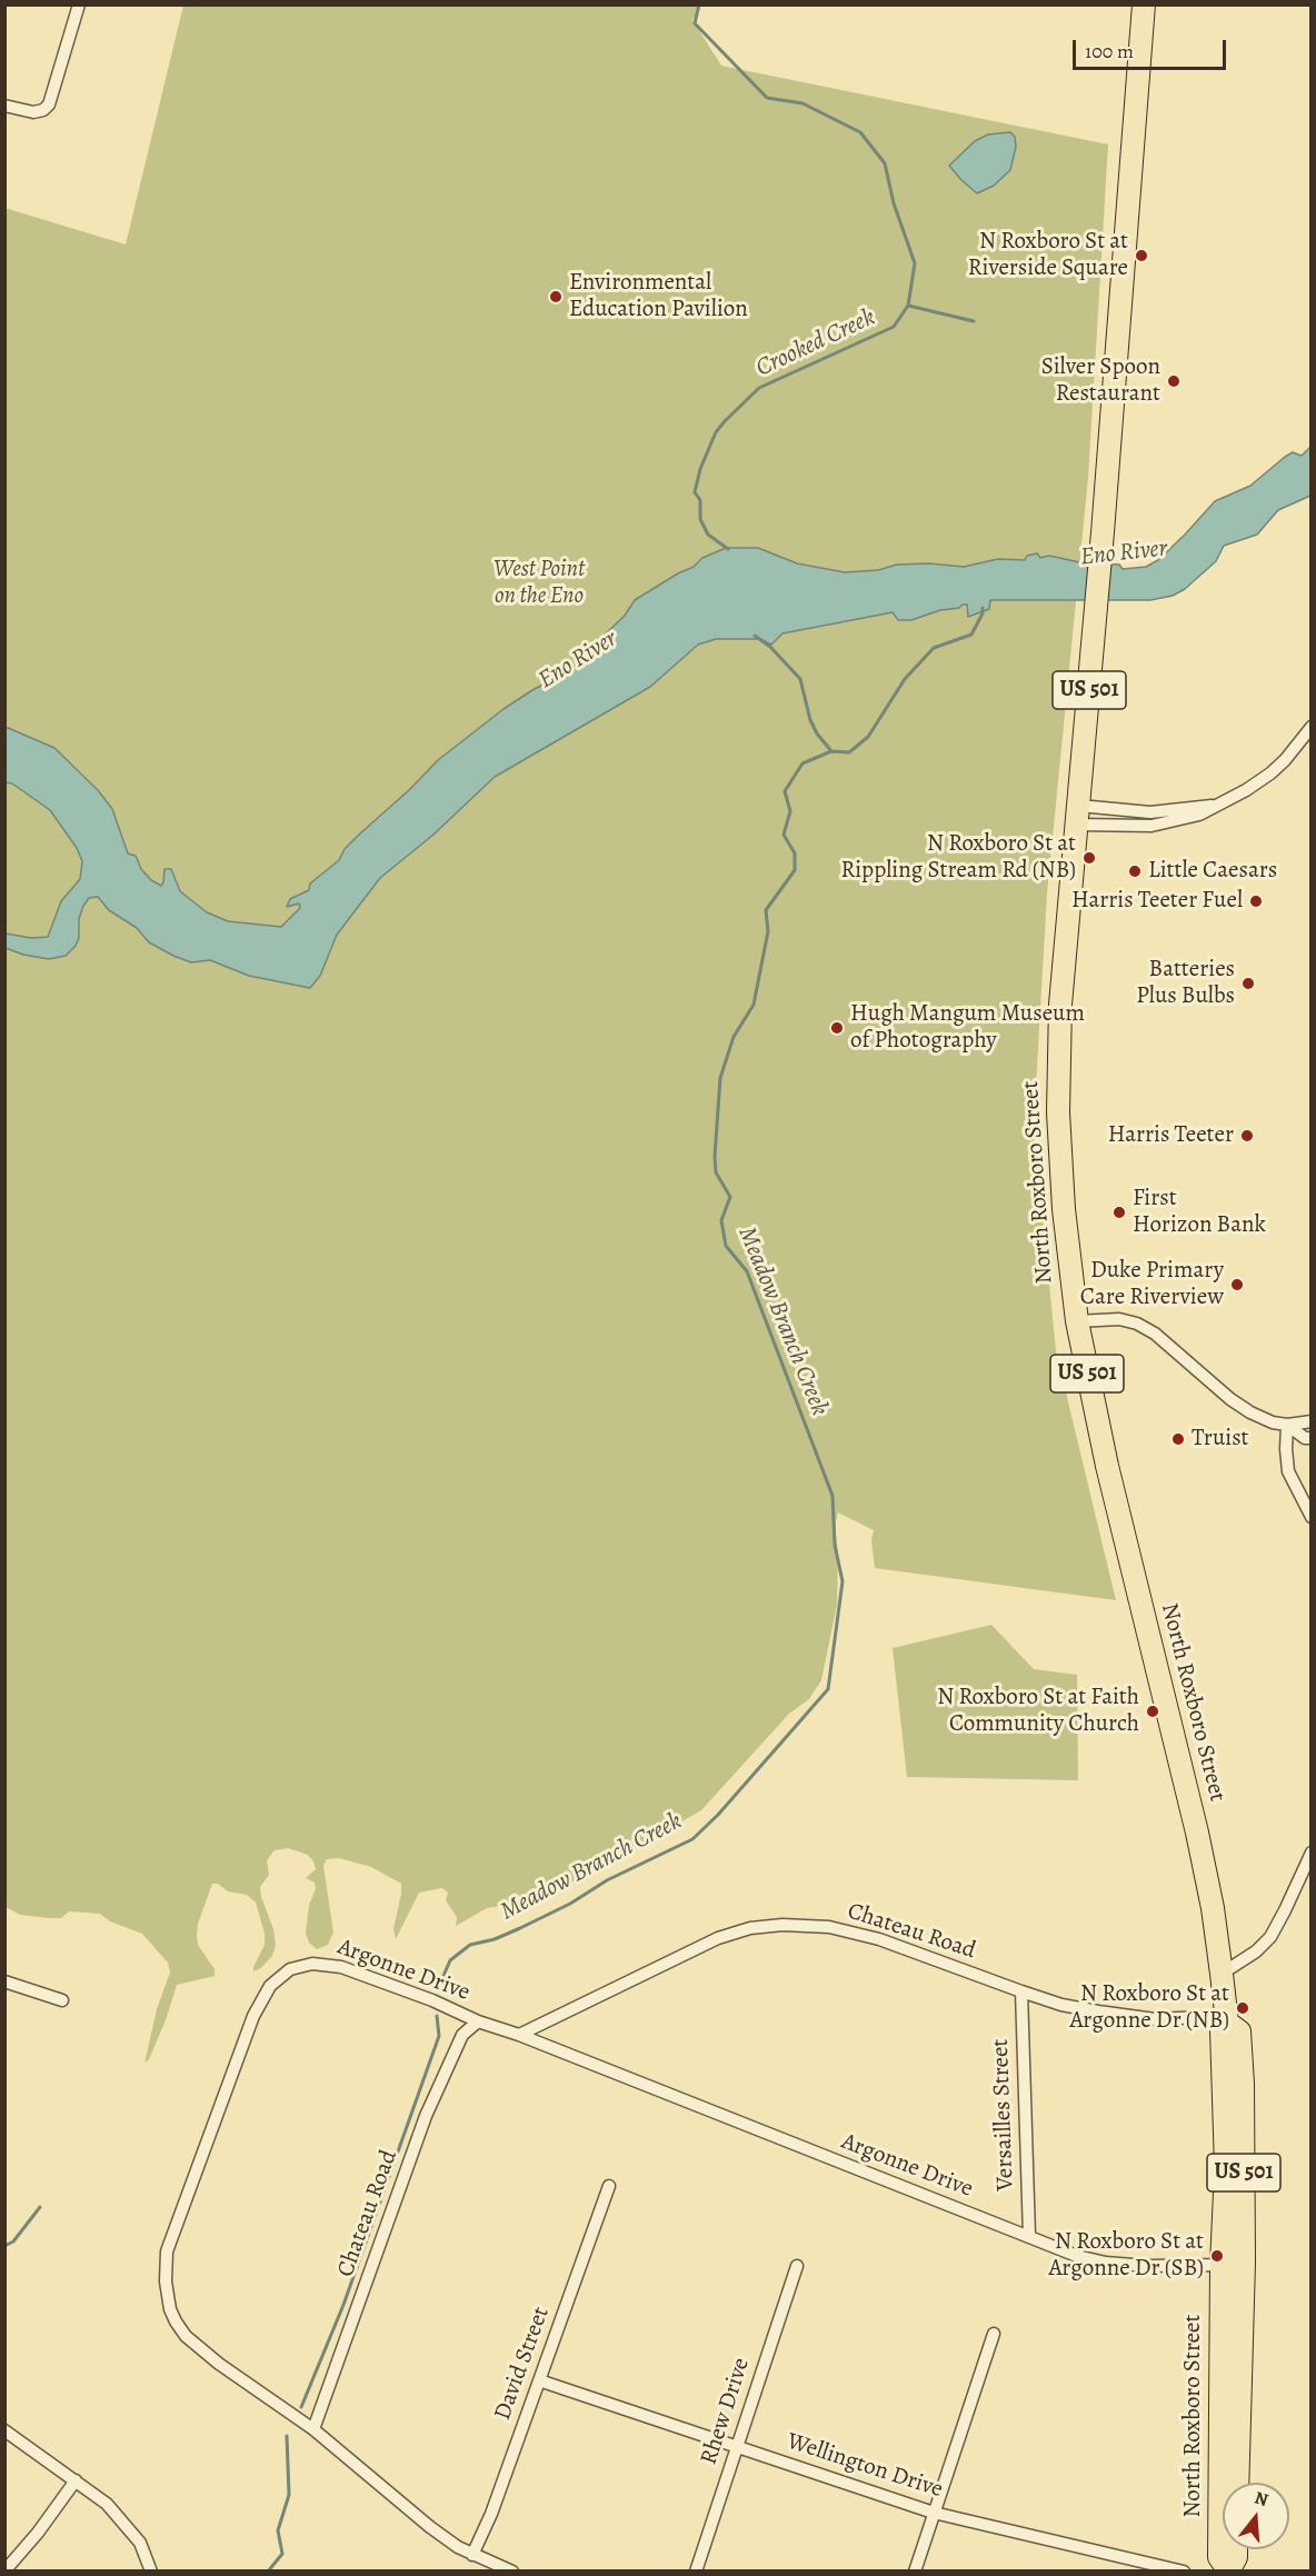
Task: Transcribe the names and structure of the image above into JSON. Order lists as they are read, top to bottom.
{
  "streets": {
    "highway": ["US 501", "North Roxboro Street"],
    "street": [
      "Chateau Road",
      "Argonne Drive",
      "Versailles Street",
      "David Street",
      "Rhew Drive",
      "Wellington Drive"
    ]
  },
  "crossings": [
    ["North Roxboro Street", "Chateau Road"],
    ["North Roxboro Street", "Argonne Drive"],
    ["Chateau Road", "Argonne Drive"],
    ["Chateau Road", "Versailles Street"],
    ["Argonne Drive", "Versailles Street"],
    ["Argonne Drive", "David Street"],
    ["David Street", "Wellington Drive"],
    ["Rhew Drive", "Wellington Drive"]
  ],
  "water": ["Crooked Creek", "Eno River", "Meadow Branch Creek"],
  "parks": ["West Point on the Eno"],
  "places": [
    "N Roxboro St at Riverside Square",
    "Environmental Education Pavilion",
    "Silver Spoon Restaurant",
    "N Roxboro St at Rippling Stream Rd (NB)",
    "Little Caesars",
    "Harris Teeter Fuel",
    "Batteries Plus Bulbs",
    "Hugh Mangum Museum of Photography",
    "Harris Teeter",
    "First Horizon Bank",
    "Duke Primary Care Riverview",
    "Truist",
    "N Roxboro St at Faith Community Church",
    "N Roxboro St at Argonne Dr (NB)",
    "N Roxboro St at Argonne Dr (SB)"
  ],
  "scale_bar": "100 m",
  "north": "top"
}
